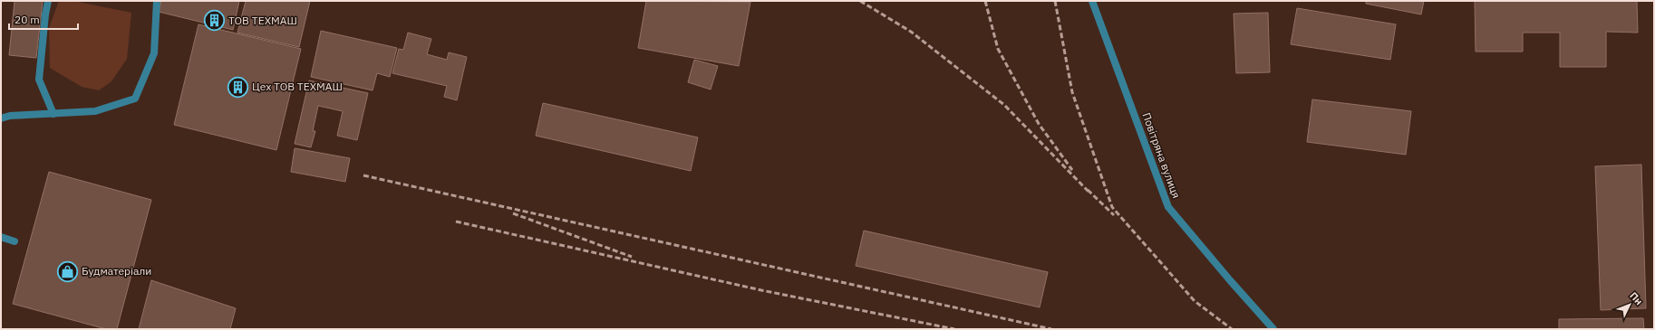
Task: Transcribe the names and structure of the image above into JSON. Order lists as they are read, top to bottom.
{
  "streets": {
    "lane": ["Повітряна вулиця"]
  },
  "places": {
    "building": ["ТОВ ТЕХМАШ", "Цех ТОВ ТЕХМАШ"],
    "shop": ["Будматеріали"]
  },
  "scale_bar": "20 m",
  "north": "top right"
}
